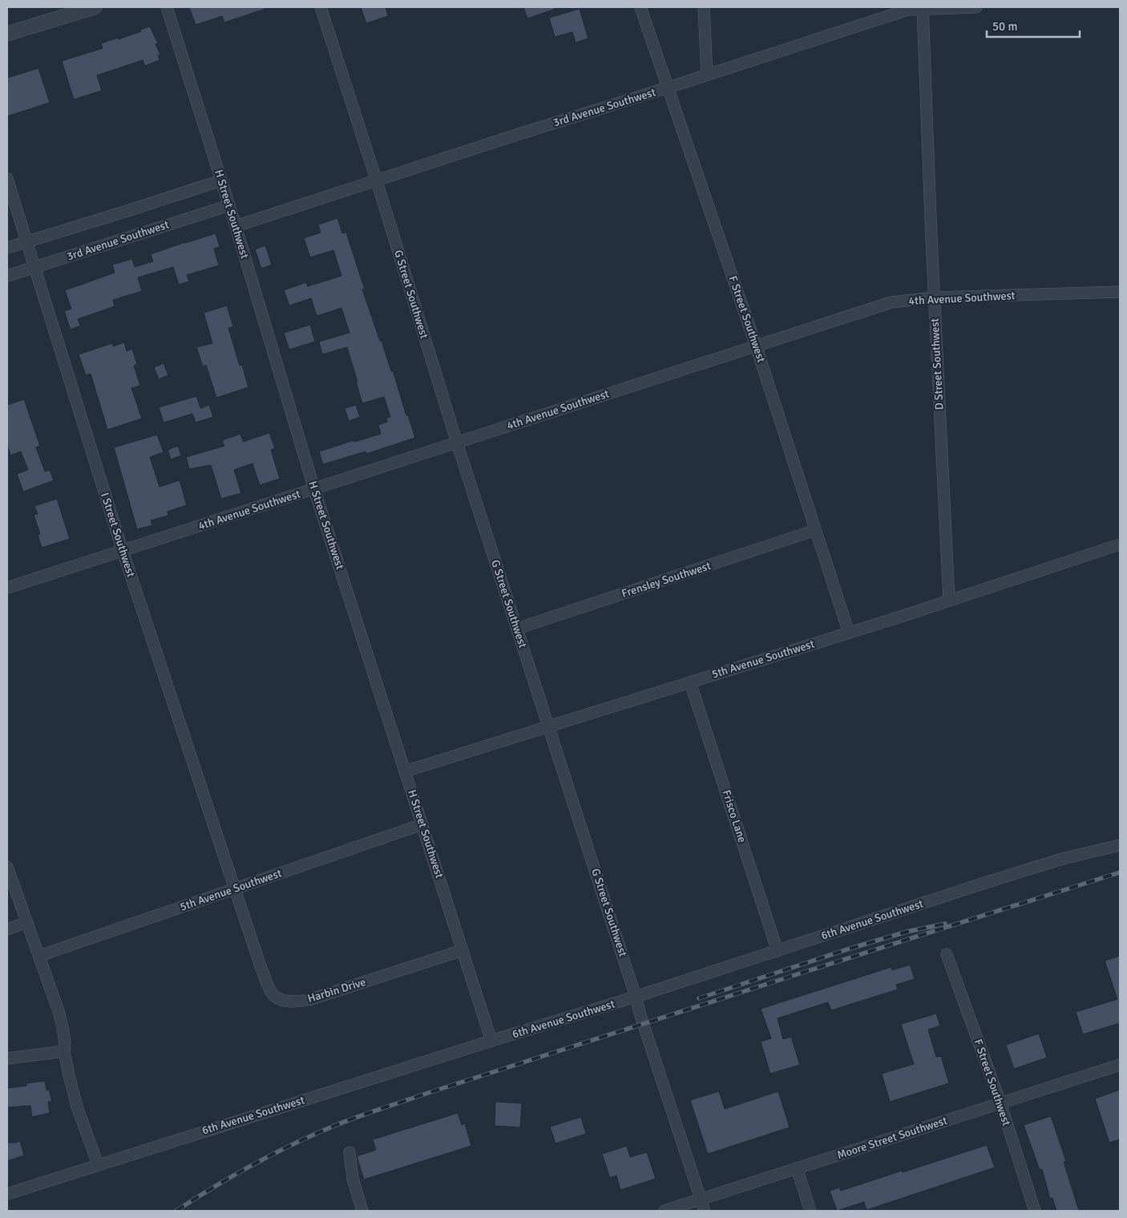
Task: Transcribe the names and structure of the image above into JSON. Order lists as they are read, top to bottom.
{
  "streets": {
    "street": [
      "3rd Avenue Southwest",
      "H Street Southwest",
      "G Street Southwest",
      "4th Avenue Southwest",
      "F Street Southwest",
      "D Street Southwest",
      "I Street Southwest",
      "Frensley Southwest",
      "5th Avenue Southwest",
      "Frisco Lane",
      "6th Avenue Southwest",
      "Harbin Drive",
      "Moore Street Southwest"
    ]
  },
  "crossings": [
    ["3rd Avenue Southwest", "H Street Southwest"],
    ["3rd Avenue Southwest", "G Street Southwest"],
    ["3rd Avenue Southwest", "F Street Southwest"],
    ["3rd Avenue Southwest", "D Street Southwest"],
    ["3rd Avenue Southwest", "I Street Southwest"],
    ["H Street Southwest", "4th Avenue Southwest"],
    ["H Street Southwest", "5th Avenue Southwest"],
    ["H Street Southwest", "6th Avenue Southwest"],
    ["H Street Southwest", "Harbin Drive"],
    ["G Street Southwest", "4th Avenue Southwest"],
    ["G Street Southwest", "Frensley Southwest"],
    ["G Street Southwest", "5th Avenue Southwest"],
    ["G Street Southwest", "6th Avenue Southwest"],
    ["G Street Southwest", "Moore Street Southwest"],
    ["4th Avenue Southwest", "F Street Southwest"],
    ["4th Avenue Southwest", "D Street Southwest"],
    ["4th Avenue Southwest", "I Street Southwest"],
    ["F Street Southwest", "Frensley Southwest"],
    ["F Street Southwest", "5th Avenue Southwest"],
    ["F Street Southwest", "Moore Street Southwest"],
    ["D Street Southwest", "5th Avenue Southwest"],
    ["I Street Southwest", "5th Avenue Southwest"],
    ["I Street Southwest", "Harbin Drive"],
    ["5th Avenue Southwest", "Frisco Lane"],
    ["5th Avenue Southwest", "Harbin Drive"],
    ["Frisco Lane", "6th Avenue Southwest"]
  ],
  "scale_bar": "50 m"
}
